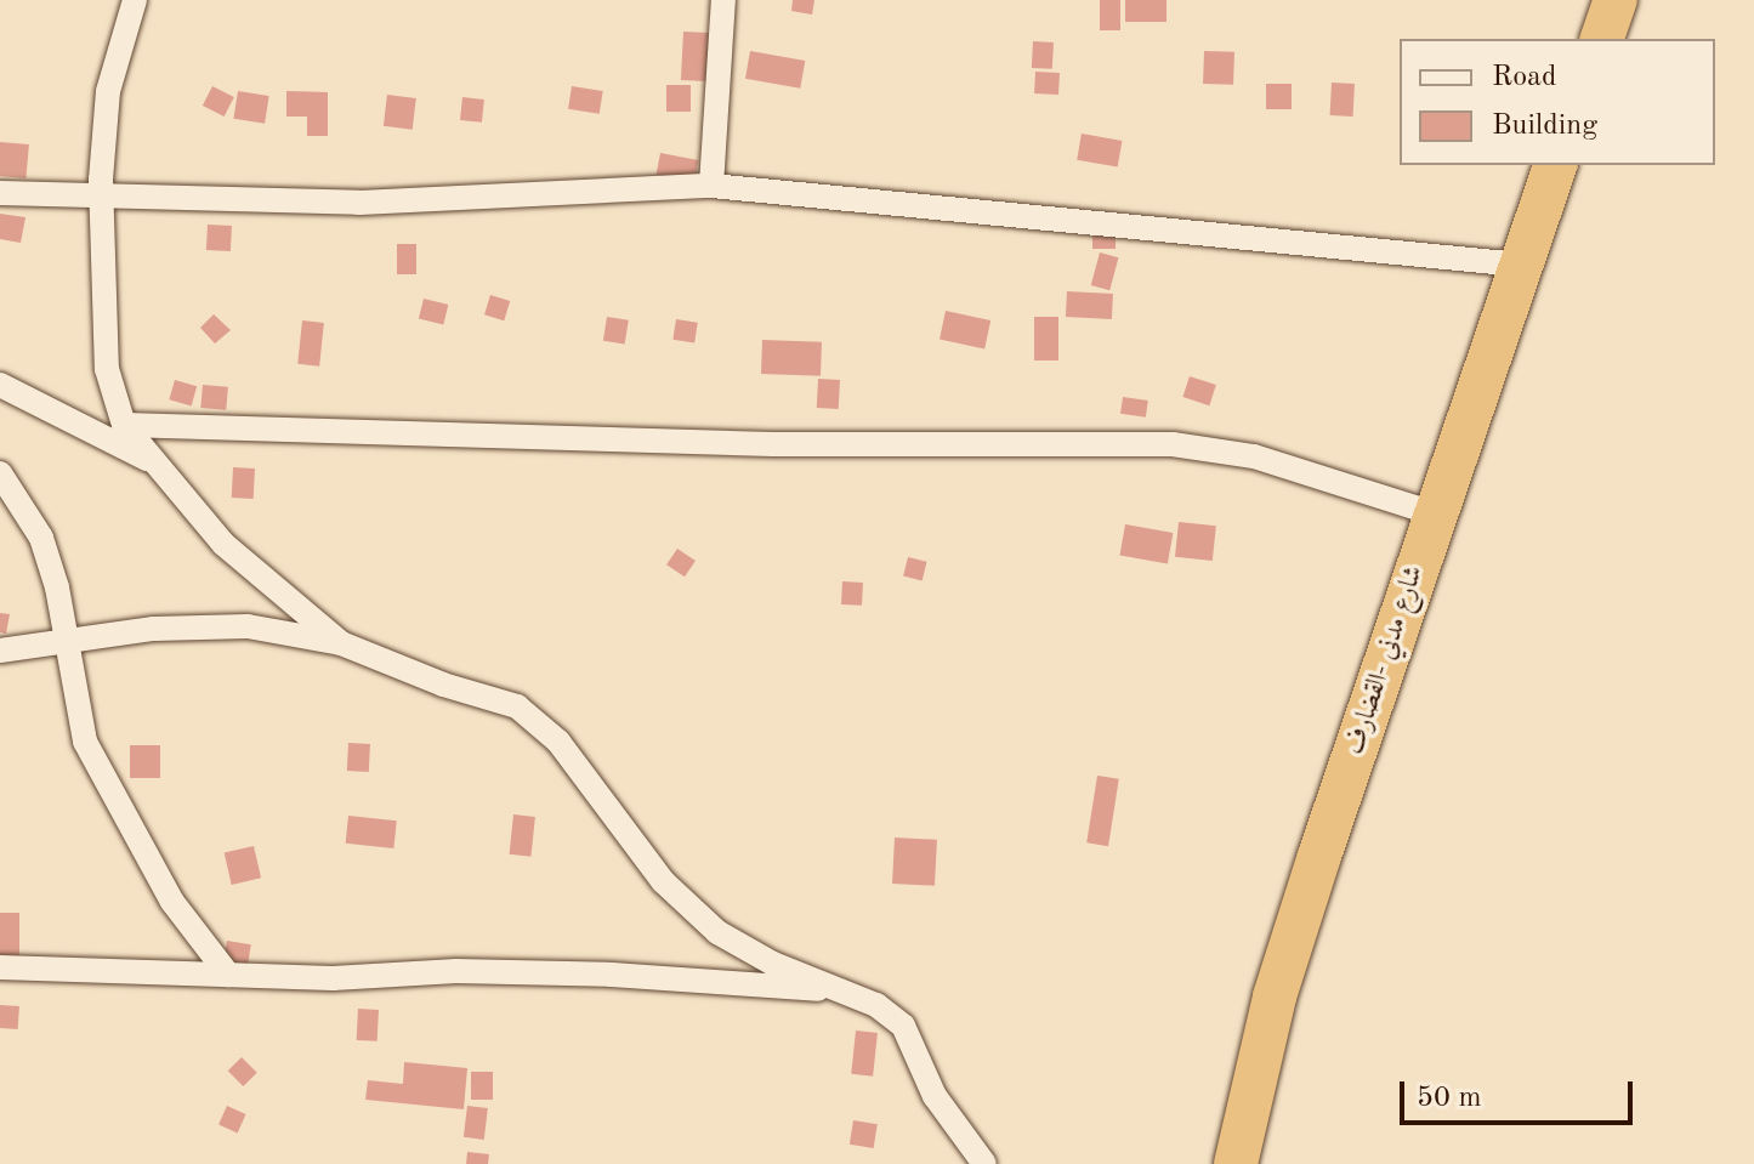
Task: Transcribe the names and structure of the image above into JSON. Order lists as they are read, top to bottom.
{
  "streets": {
    "highway": ["شارع مدني -القضارف"]
  },
  "legend": ["Road", "Building"],
  "scale_bar": "50 m"
}
